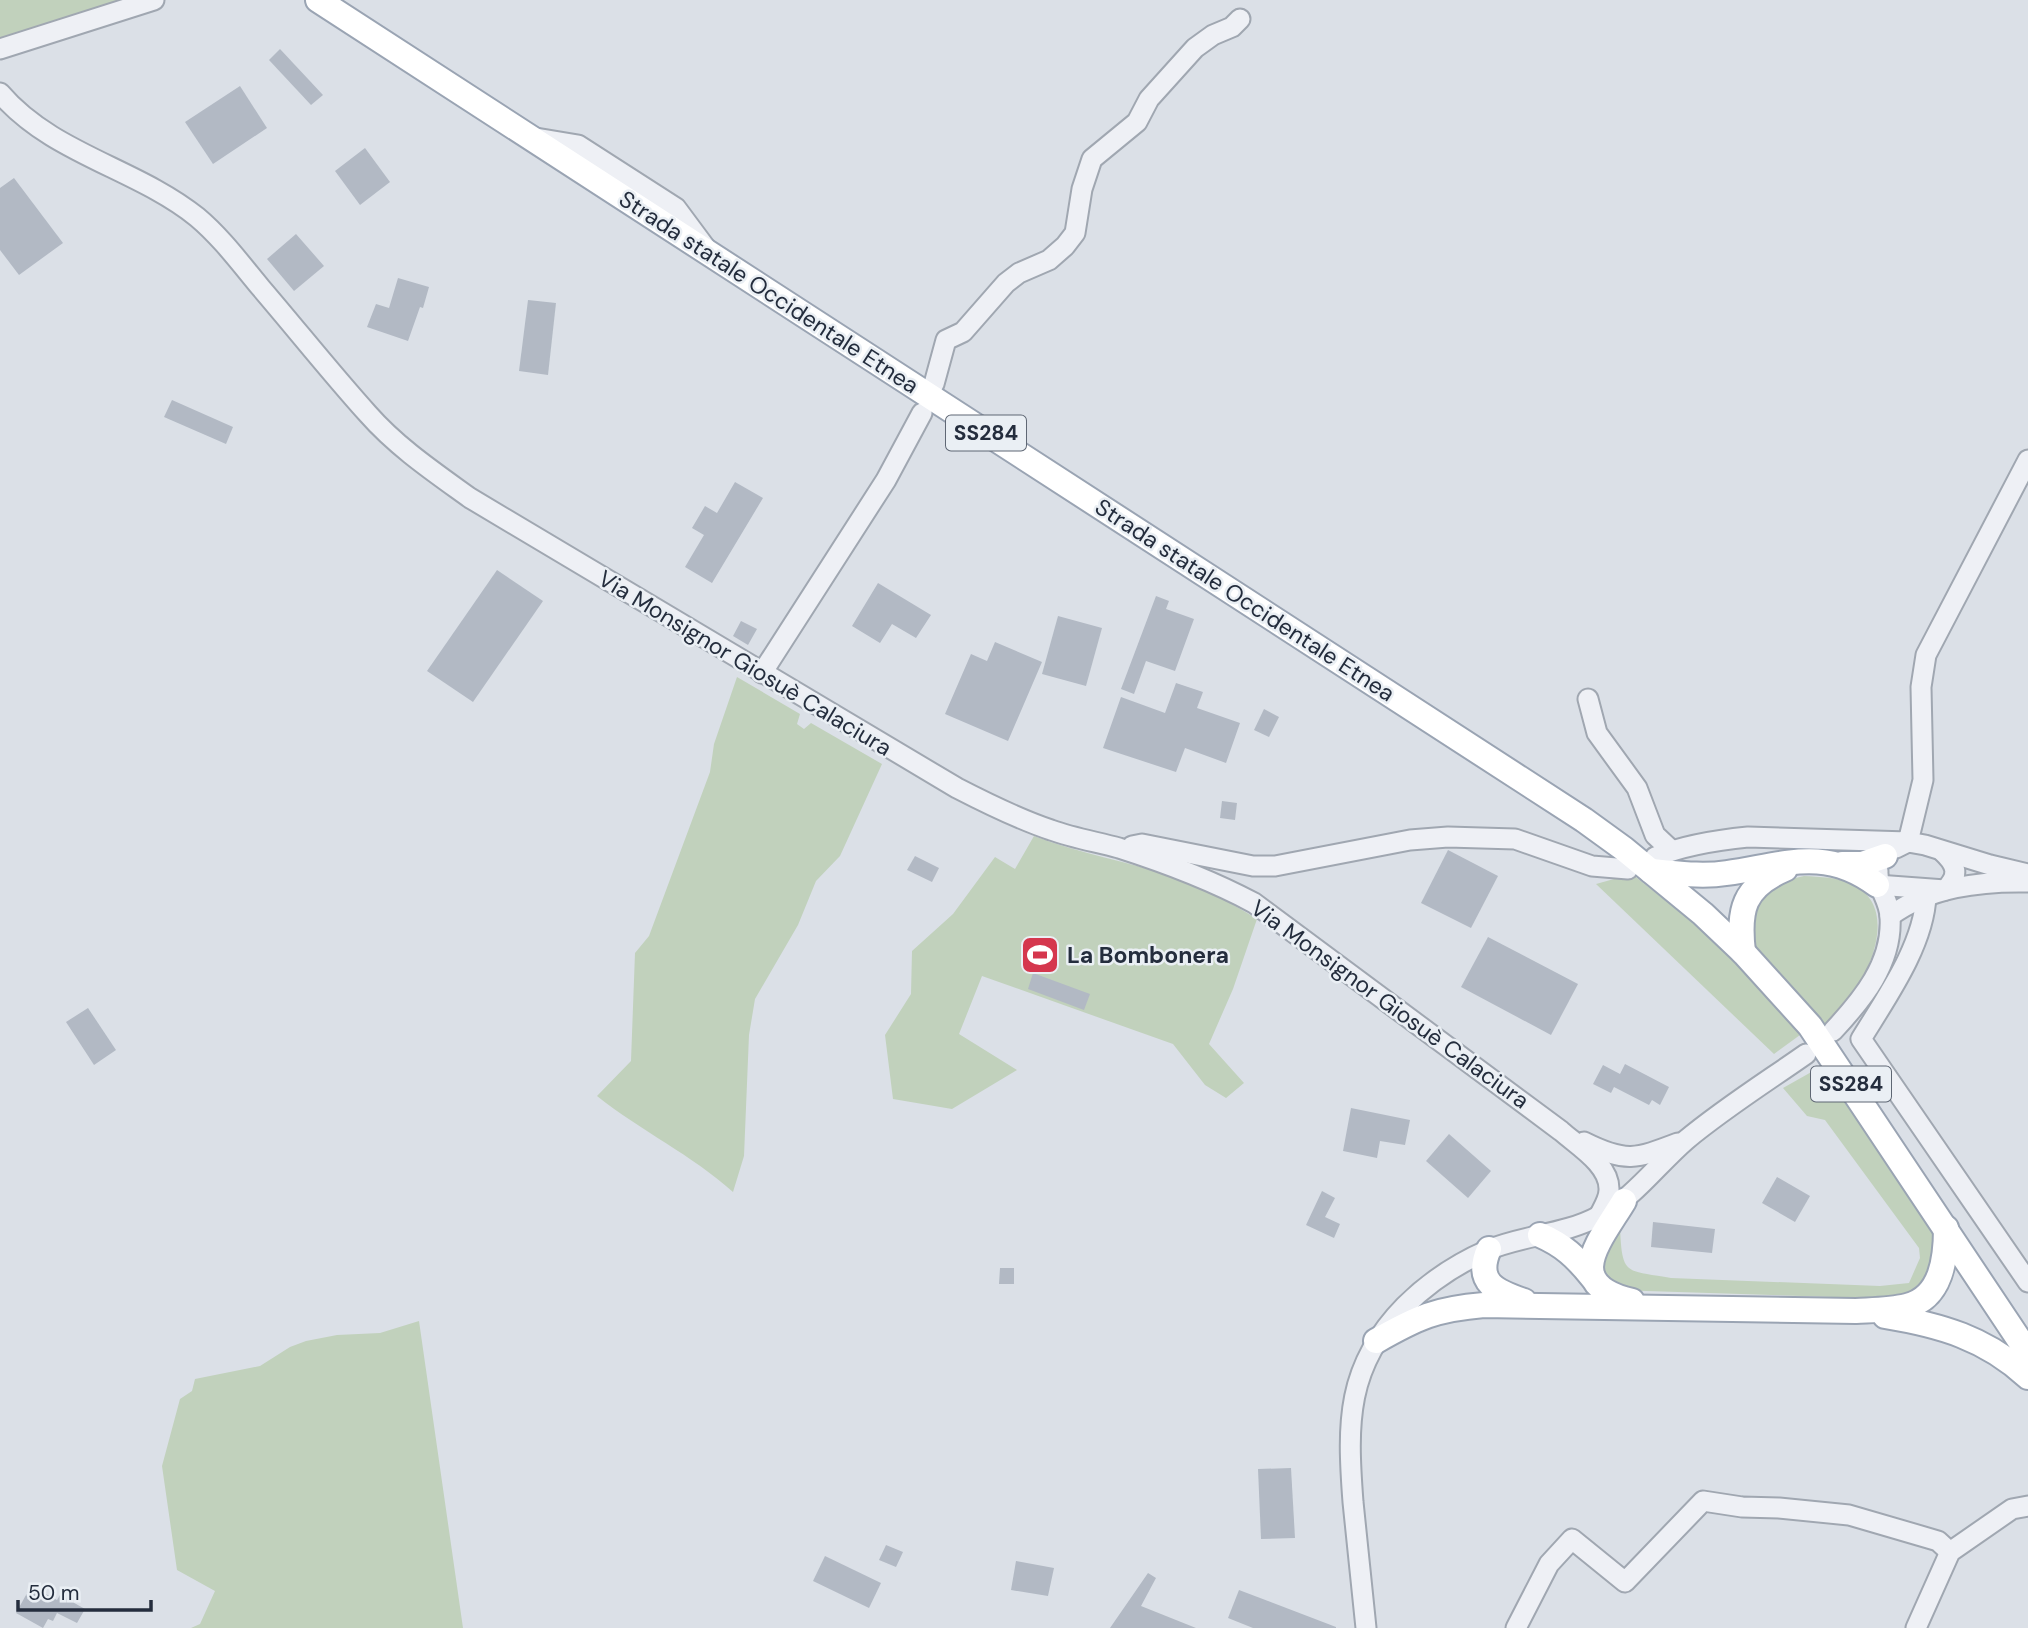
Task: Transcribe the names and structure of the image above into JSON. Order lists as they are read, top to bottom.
{
  "streets": {
    "main road": ["Strada statale Occidentale Etnea", "SS284"],
    "street": ["Via Monsignor Giosuè Calaciura"]
  },
  "places": {
    "sports": ["La Bombonera"]
  },
  "scale_bar": "50 m"
}
